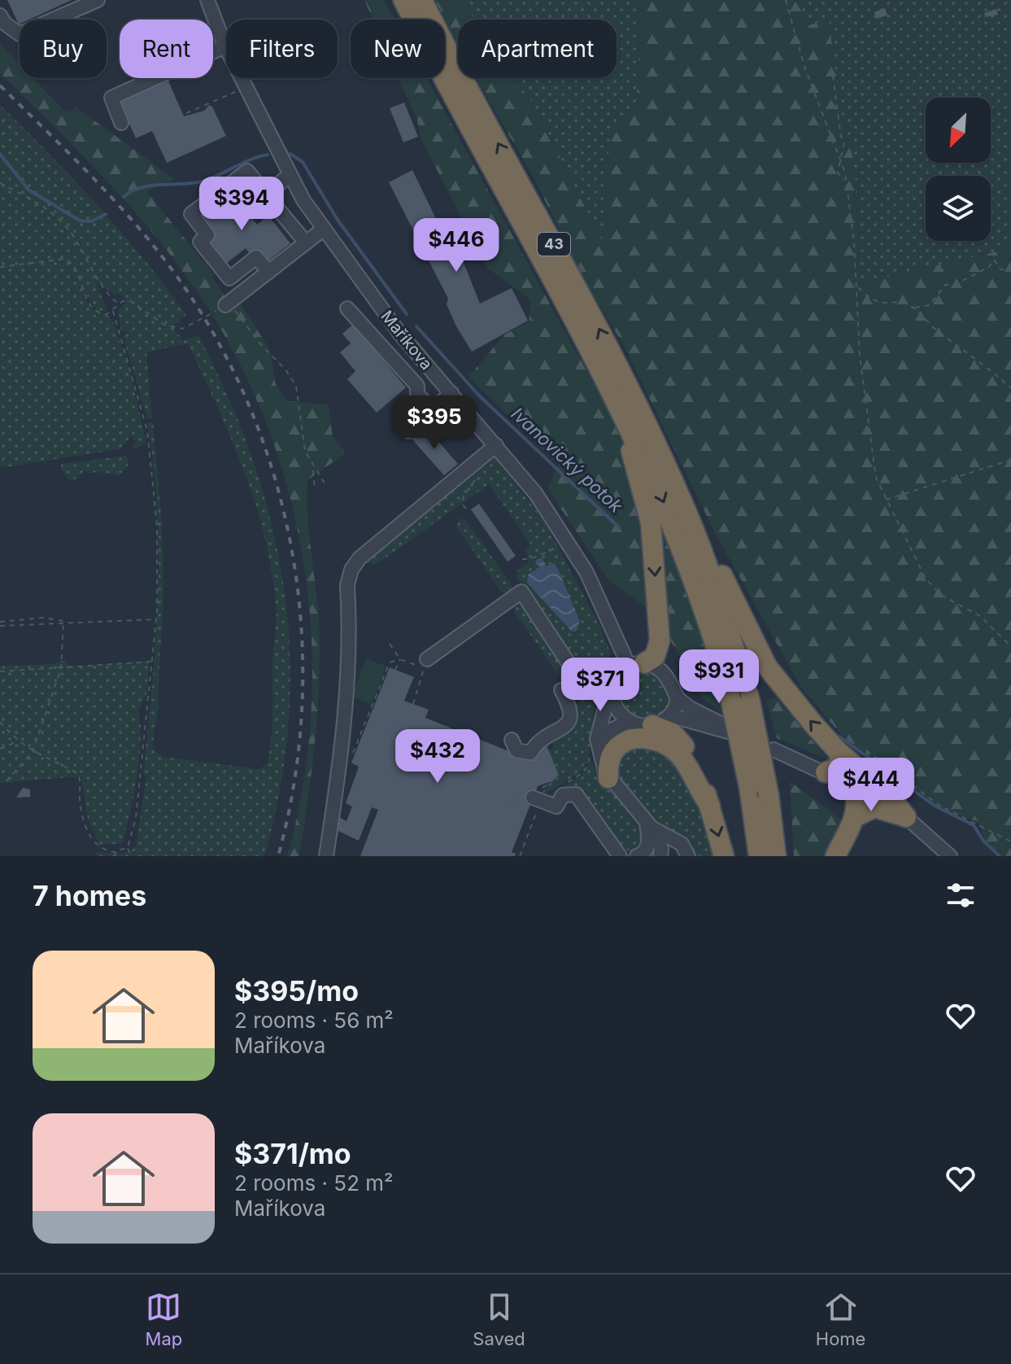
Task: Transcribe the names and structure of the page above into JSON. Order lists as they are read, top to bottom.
{
  "streets": {
    "highway": ["43"],
    "street": ["Maříkova"]
  },
  "water": ["Ivanovický potok"],
  "north": "bottom left",
  "page": {
    "chip": [
      "Buy",
      "Rent",
      "Filters",
      "New",
      "Apartment"
    ],
    "price": [
      "$394",
      "$446",
      "$395",
      "$931",
      "$371",
      "$432",
      "$444"
    ],
    "heading": "7 homes",
    "list": [
      {
        "name": "$395/mo",
        "note": "2 rooms · 56 m² · Maříkova"
      },
      {
        "name": "$371/mo",
        "note": "2 rooms · 52 m² · Maříkova"
      }
    ],
    "tabs": ["Map", "Saved", "Home"]
  }
}
